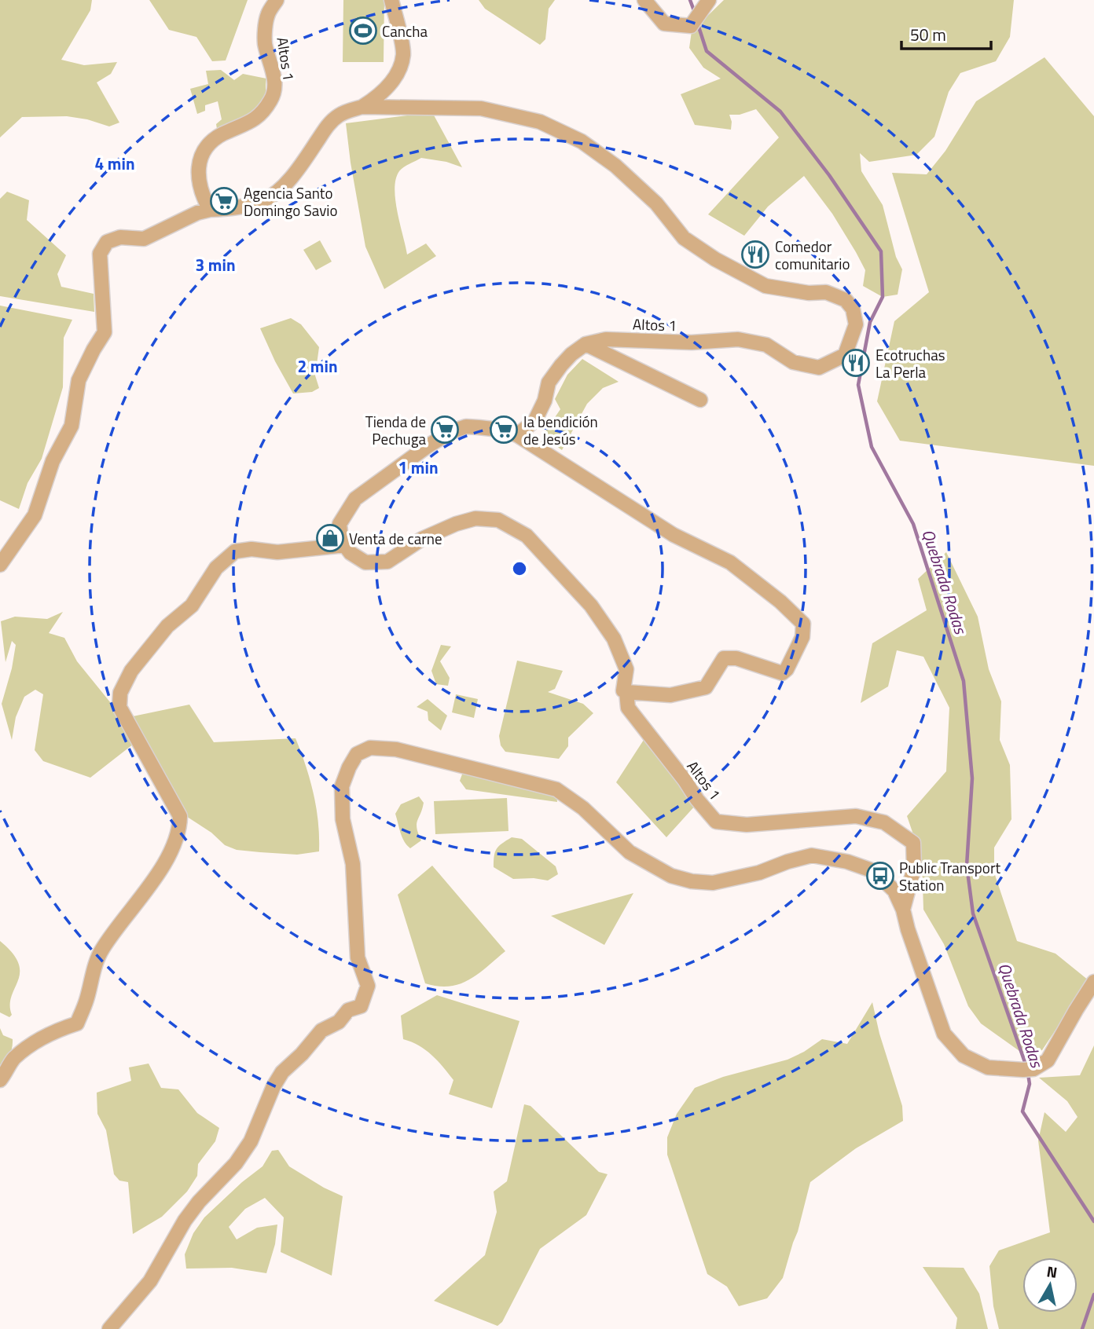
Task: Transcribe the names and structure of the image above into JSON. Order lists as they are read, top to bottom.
{
  "streets": {
    "street": ["Altos 1"]
  },
  "water": ["Quebrada Rodas"],
  "places": {
    "sports": ["Cancha"],
    "supermarket": ["Agencia Santo Domingo Savio", "Tienda de Pechuga", "la bendición de Jesús"],
    "restaurant": ["Comedor comunitario", "Ecotruchas La Perla"],
    "shop": ["Venta de carne"],
    "bus stop": ["Public Transport Station"]
  },
  "scale_bar": "50 m",
  "north": "top",
  "rings": [
    "4 min",
    "3 min",
    "2 min",
    "1 min"
  ]
}
